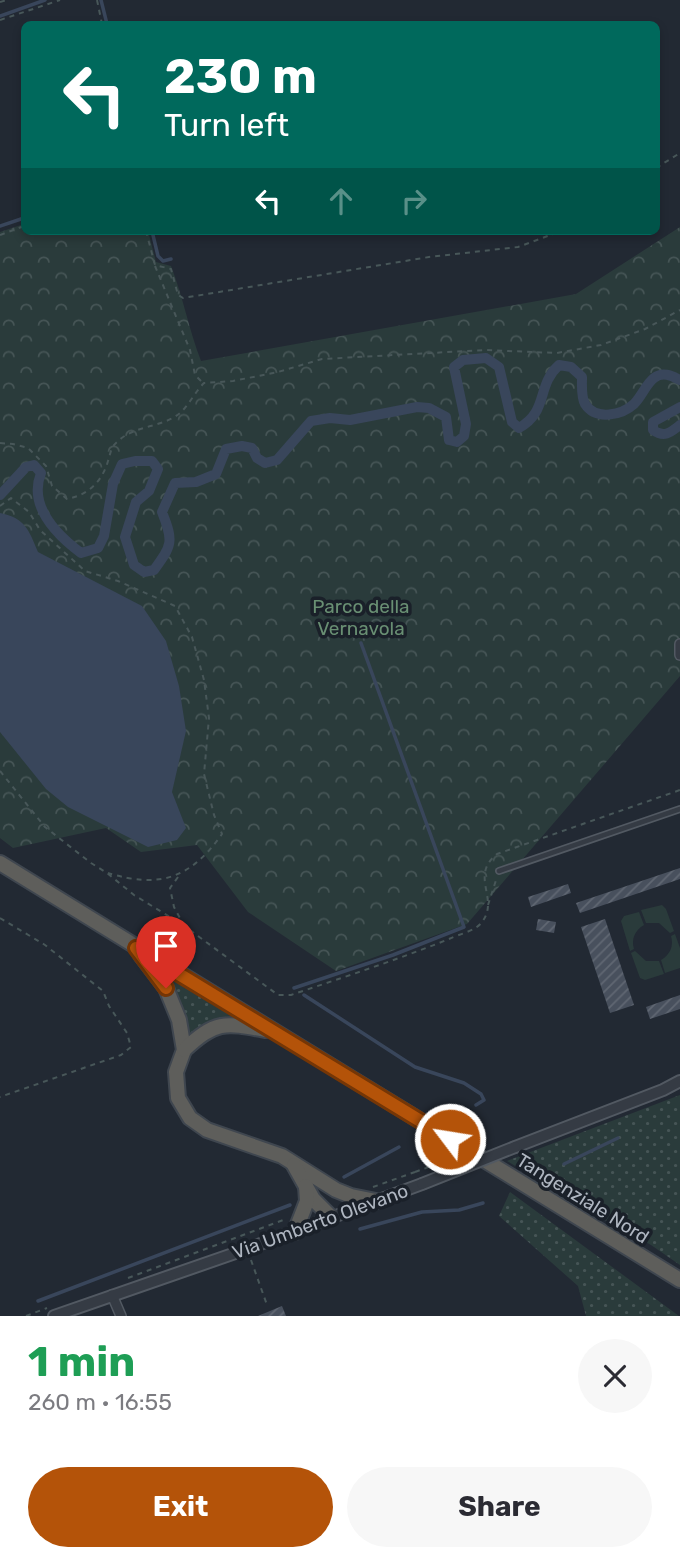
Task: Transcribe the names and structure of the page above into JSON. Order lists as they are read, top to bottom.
{
  "streets": {
    "highway": ["Tangenziale Nord"],
    "street": ["Via Umberto Olevano"]
  },
  "parks": ["Parco della Vernavola"],
  "page": {
    "turn": ["230 m", "Turn left"],
    "heading": ["1 min", "260 m · 16:55"],
    "buttons": ["Exit", "Share"]
  }
}
